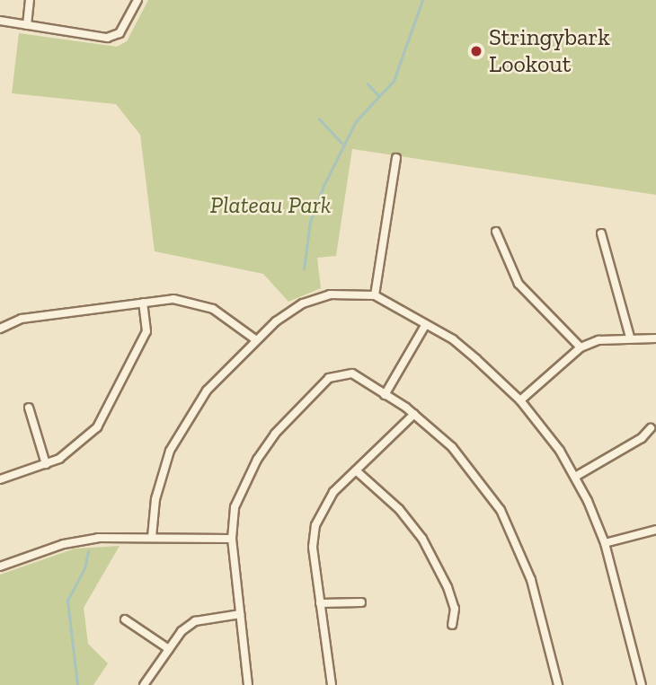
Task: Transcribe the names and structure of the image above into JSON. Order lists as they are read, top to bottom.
{
  "parks": ["Plateau Park"],
  "places": ["Stringybark Lookout"]
}
